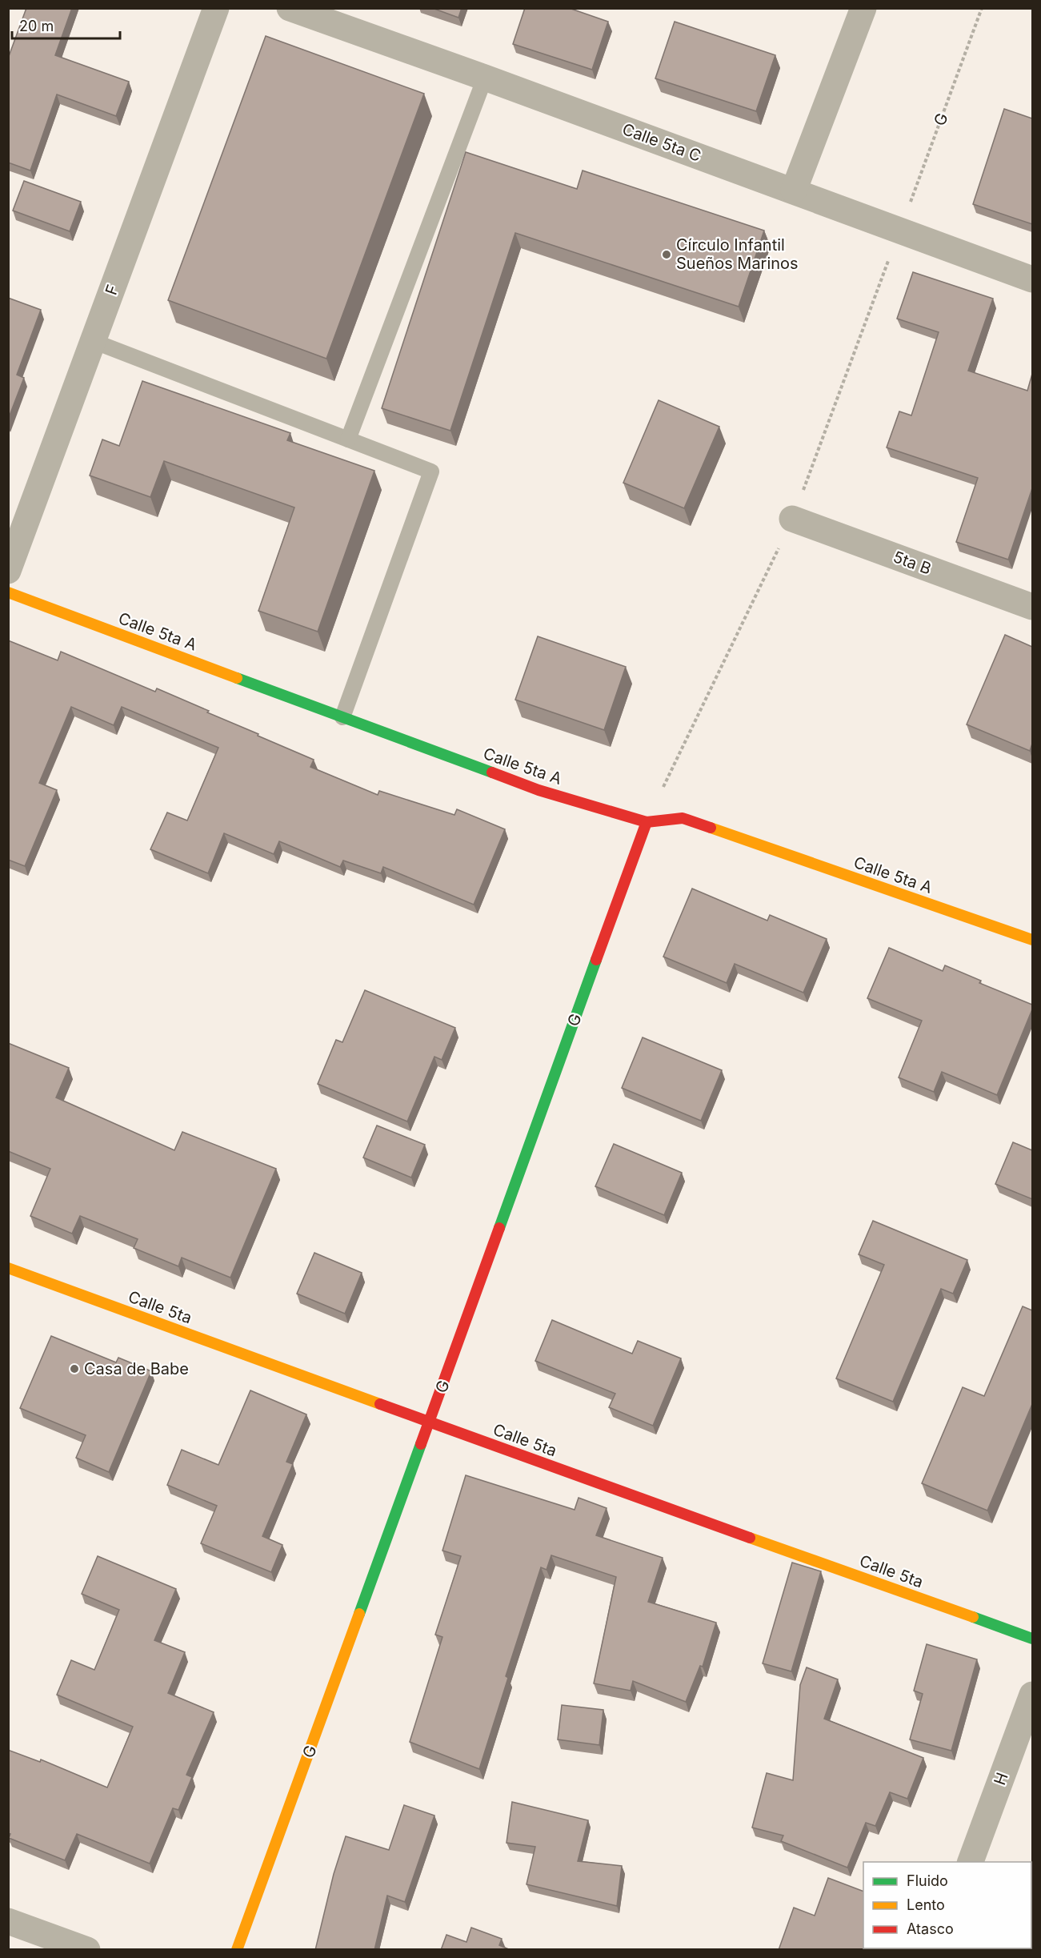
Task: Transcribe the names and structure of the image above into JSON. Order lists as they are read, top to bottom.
{
  "streets": {
    "street": [
      "G",
      "Calle 5ta C",
      "F",
      "5ta B",
      "Calle 5ta A",
      "Calle 5ta",
      "H"
    ]
  },
  "crossings": [
    ["G", "Calle 5ta C"],
    ["G", "Calle 5ta A"],
    ["G", "Calle 5ta"]
  ],
  "places": ["Círculo Infantil Sueños Marinos", "Casa de Babe"],
  "legend": ["Fluido", "Lento", "Atasco"],
  "scale_bar": "20 m"
}
